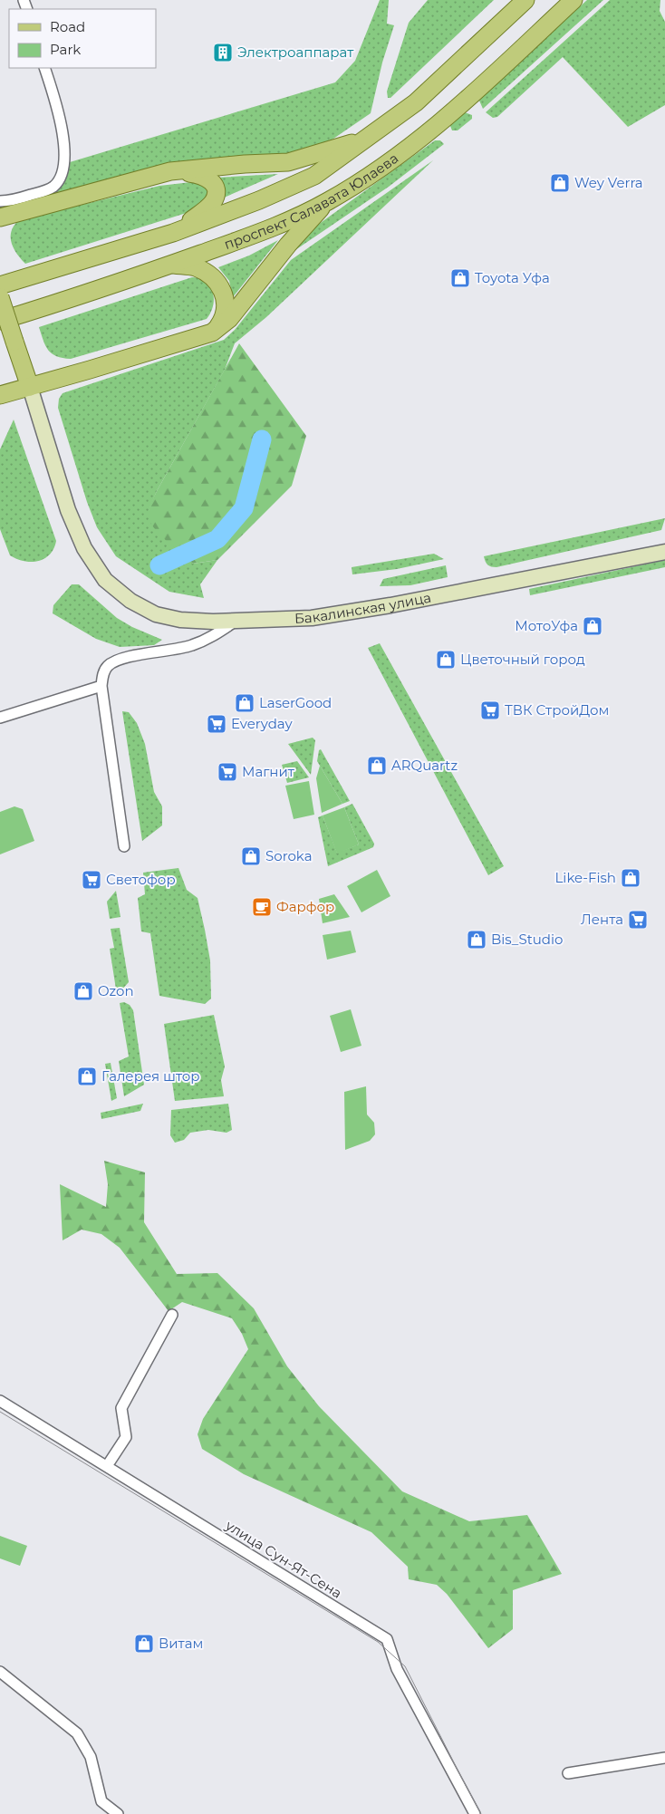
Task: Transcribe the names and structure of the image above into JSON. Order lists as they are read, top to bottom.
{
  "streets": {
    "main road": ["проспект Салавата Юлаева", "Бакалинская улица"],
    "street": ["улица Сун-Ят-Сена"]
  },
  "places": {
    "building": ["Электроаппарат"],
    "shop": [
      "Wey Verra",
      "Toyota Уфа",
      "МотоУфа",
      "Цветочный город",
      "LaserGood",
      "ARQuartz",
      "Soroka",
      "Like-Fish",
      "Bis_Studio",
      "Ozon",
      "Галерея штор",
      "Витам"
    ],
    "supermarket": [
      "ТВК СтройДом",
      "Everyday",
      "Магнит",
      "Светофор",
      "Лента"
    ],
    "cafe": ["Фарфор"]
  },
  "legend": ["Road", "Park"]
}
